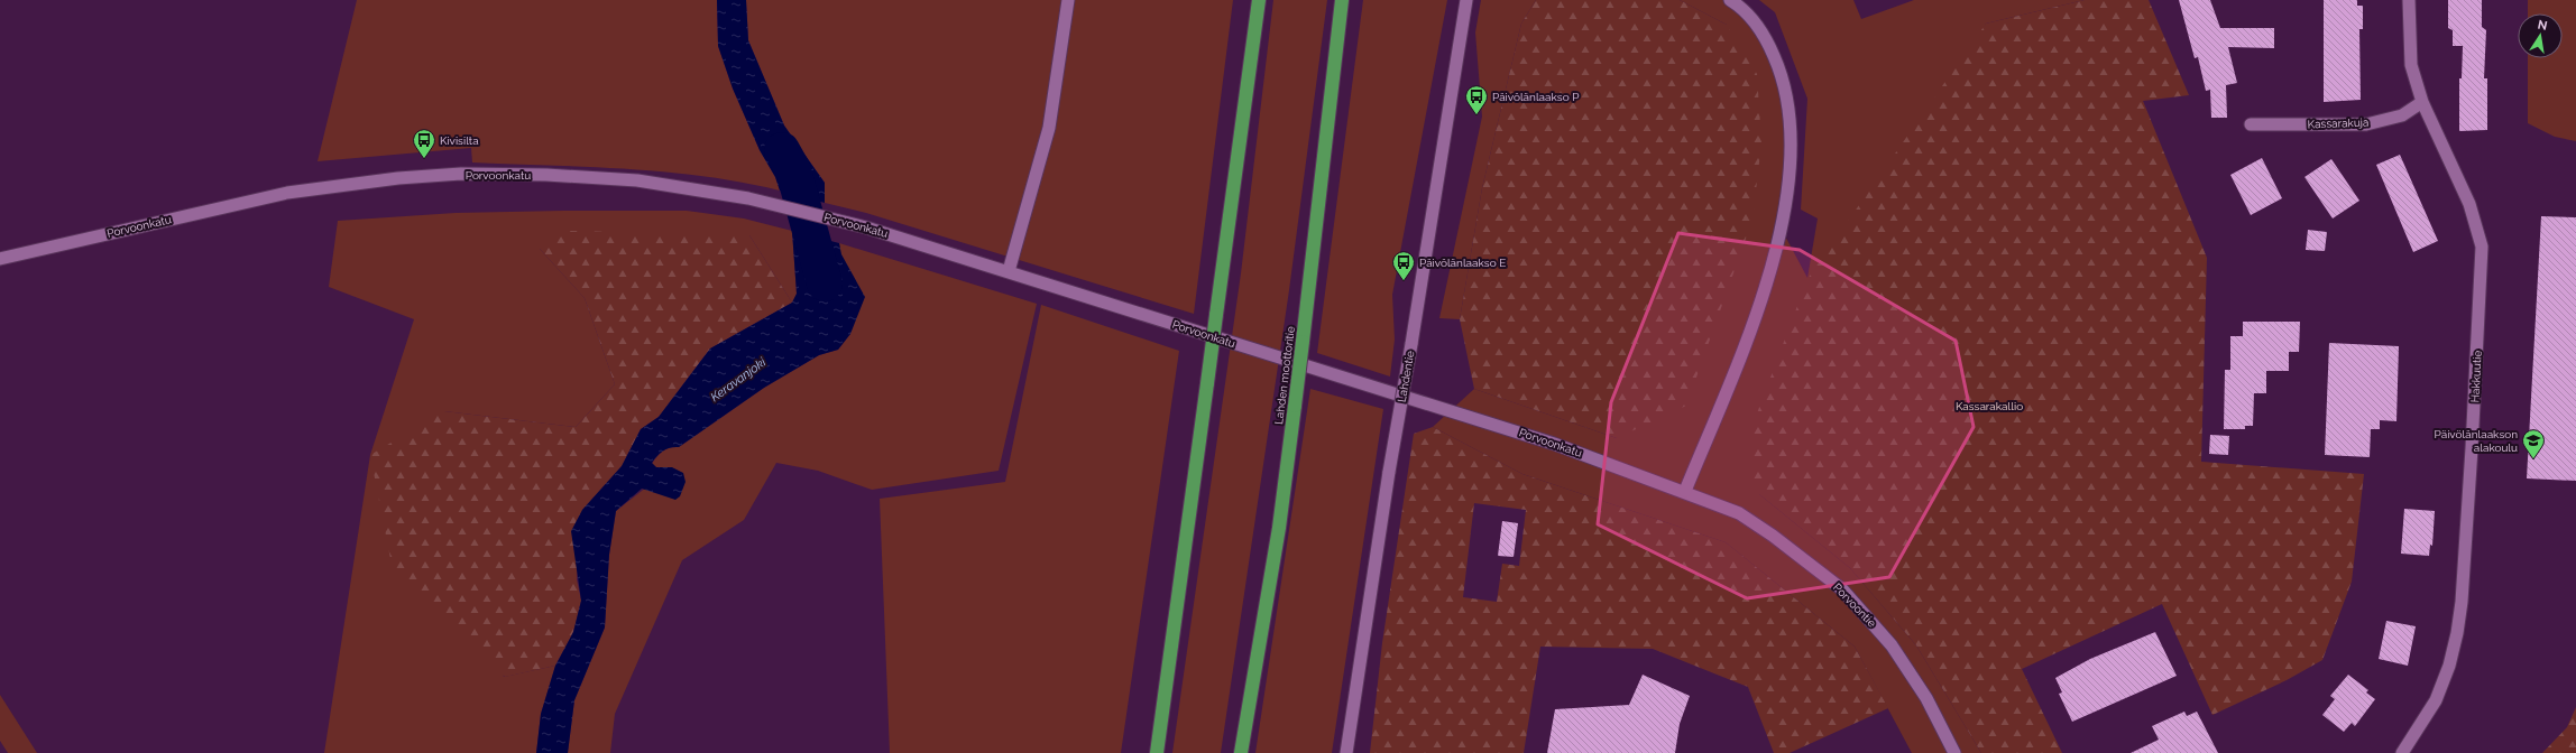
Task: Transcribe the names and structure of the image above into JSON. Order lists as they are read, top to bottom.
{
  "streets": {
    "highway": ["Lahden moottoritie"],
    "street": [
      "Kassarakuja",
      "Porvoonkatu",
      "Lahdentie",
      "Hakkuutie",
      "Porvoontie"
    ]
  },
  "crossings": [
    ["Kassarakuja", "Hakkuutie"],
    ["Porvoonkatu", "Porvoontie"]
  ],
  "water": ["Keravanjoki"],
  "parks": ["Kassarakallio"],
  "places": {
    "bus stop": ["Päivölänlaakso P", "Kivisilta", "Päivölänlaakso E"],
    "school or university": ["Päivölänlaakson alakoulu"]
  },
  "north": "top"
}
